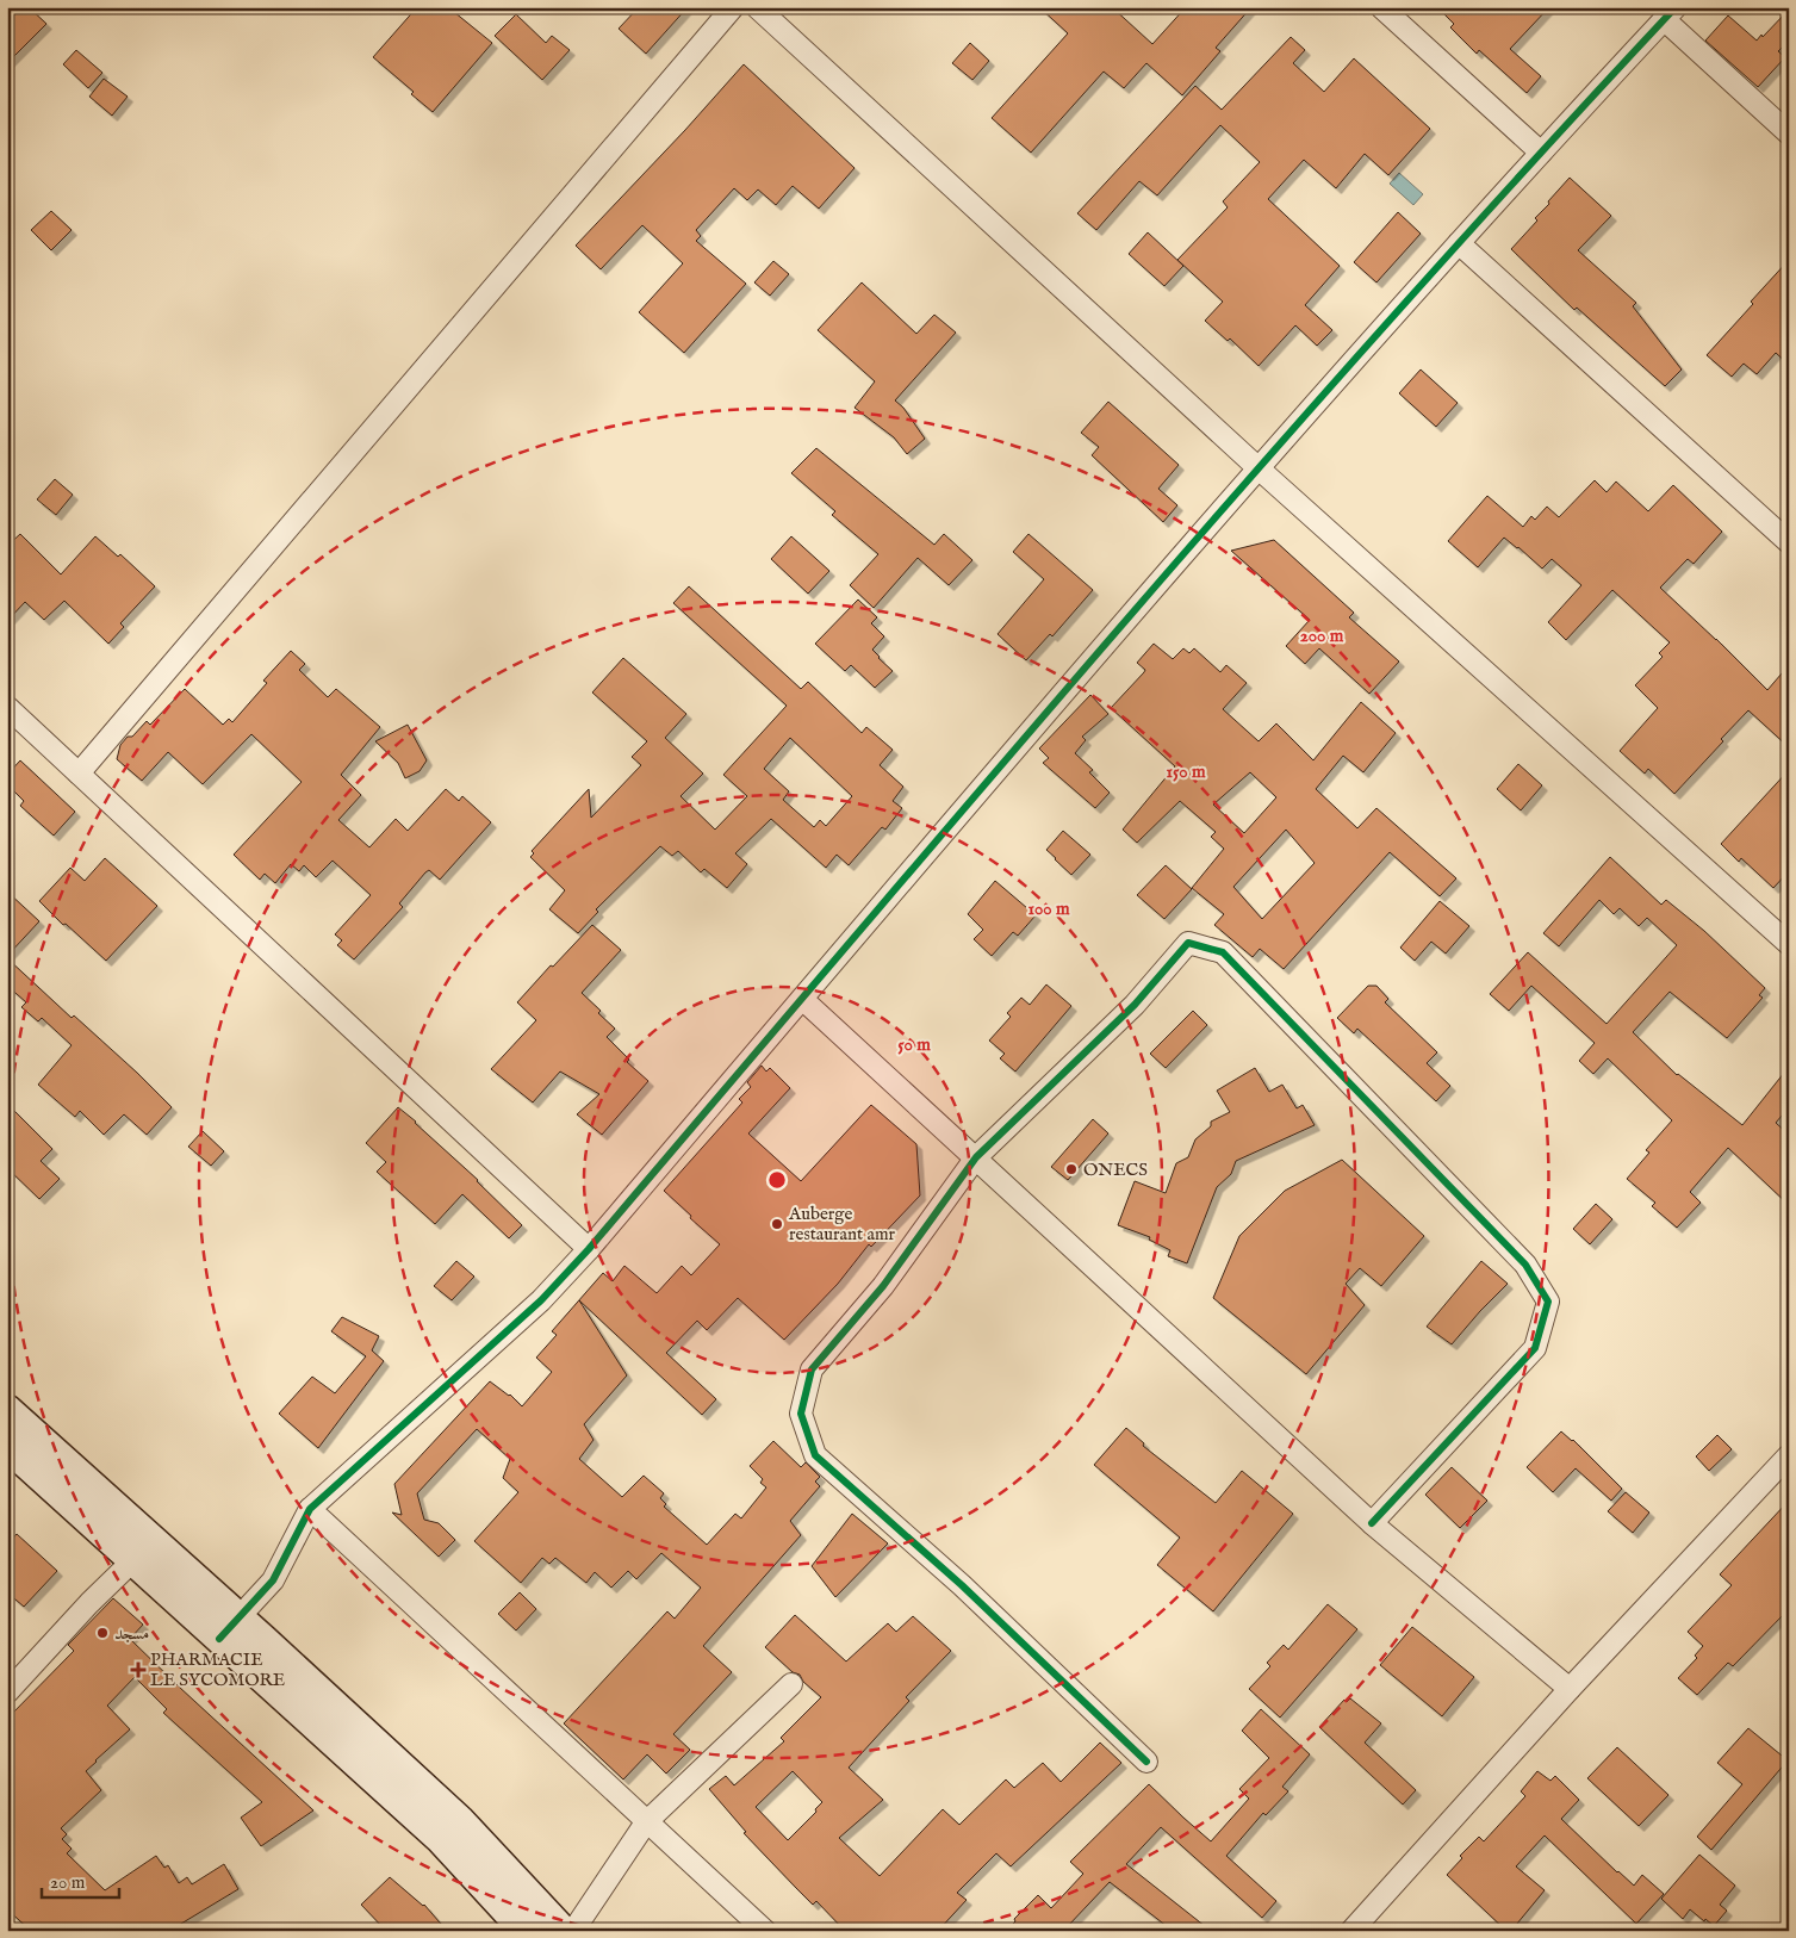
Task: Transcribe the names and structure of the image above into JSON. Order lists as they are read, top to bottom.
{
  "places": {
    "other": ["ONECS", "Auberge restaurant amr", "مسجد"],
    "health": ["PHARMACIE LE SYCOMORE"]
  },
  "scale_bar": "20 m",
  "rings": [
    "200 m",
    "150 m",
    "100 m",
    "50 m"
  ]
}
